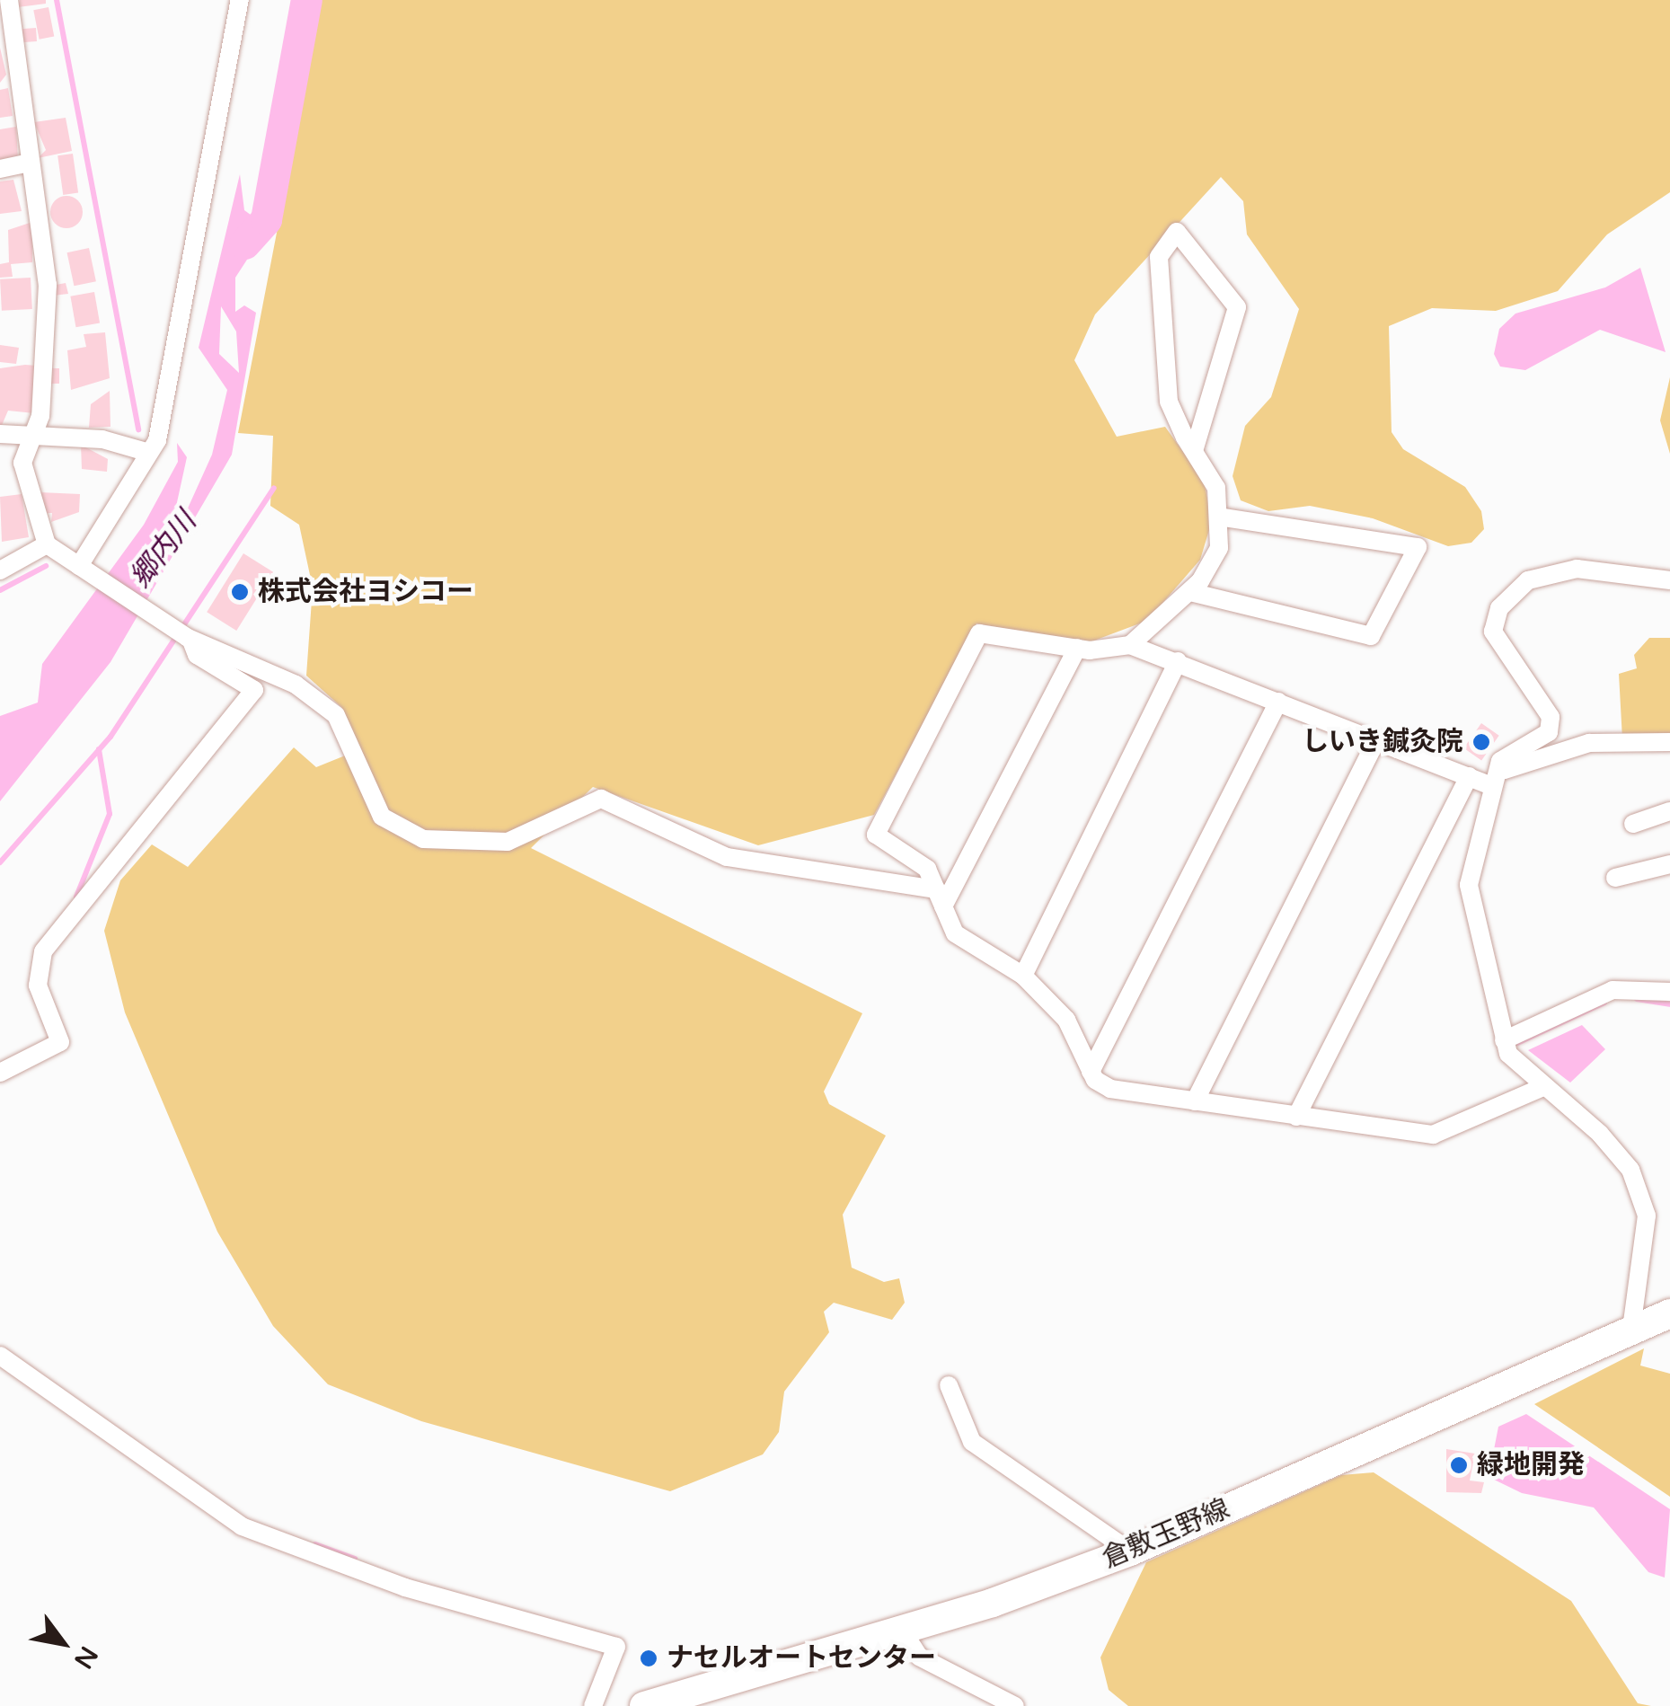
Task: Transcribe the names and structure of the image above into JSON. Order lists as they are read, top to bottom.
{
  "streets": {
    "main road": ["倉敷玉野線"]
  },
  "water": ["郷内川"],
  "places": [
    "株式会社ヨシコー",
    "しいき鍼灸院",
    "緑地開発",
    "ナセルオートセンター"
  ],
  "north": "bottom right"
}
